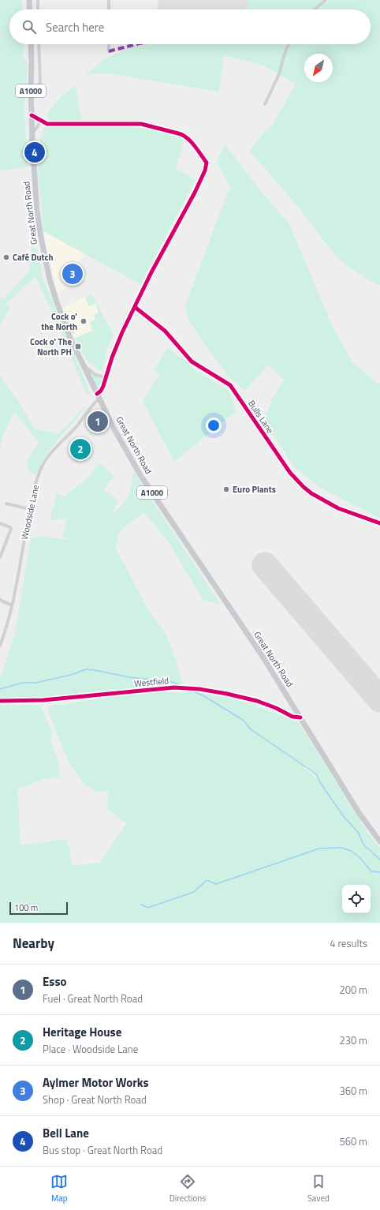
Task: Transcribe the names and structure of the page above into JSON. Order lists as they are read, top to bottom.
{
  "streets": {
    "main road": ["A1000", "Great North Road"],
    "street": ["Bulls Lane", "Woodside Lane", "Westfield"]
  },
  "crossings": [
    ["Great North Road", "Woodside Lane"],
    ["Great North Road", "Westfield"],
    ["Bulls Lane", "Woodside Lane"]
  ],
  "places": {
    "other": ["Café Dutch", "Cock o' the North", "Euro Plants"],
    "transit": ["Cock o' The North PH"]
  },
  "scale_bar": "100 m",
  "north": "bottom left",
  "page": {
    "search": "Search here",
    "pins": [
      "4",
      "3",
      "1",
      "2"
    ],
    "scale": "100 m",
    "heading": ["Nearby", "4 results"],
    "list": [
      {
        "mark": "1",
        "name": "Esso",
        "note": "Fuel · Great North Road",
        "value": "200 m"
      },
      {
        "mark": "2",
        "name": "Heritage House",
        "note": "Place · Woodside Lane",
        "value": "230 m"
      },
      {
        "mark": "3",
        "name": "Aylmer Motor Works",
        "note": "Shop · Great North Road",
        "value": "360 m"
      },
      {
        "mark": "4",
        "name": "Bell Lane",
        "note": "Bus stop · Great North Road",
        "value": "560 m"
      }
    ],
    "nav": ["Map", "Directions", "Saved"]
  }
}
